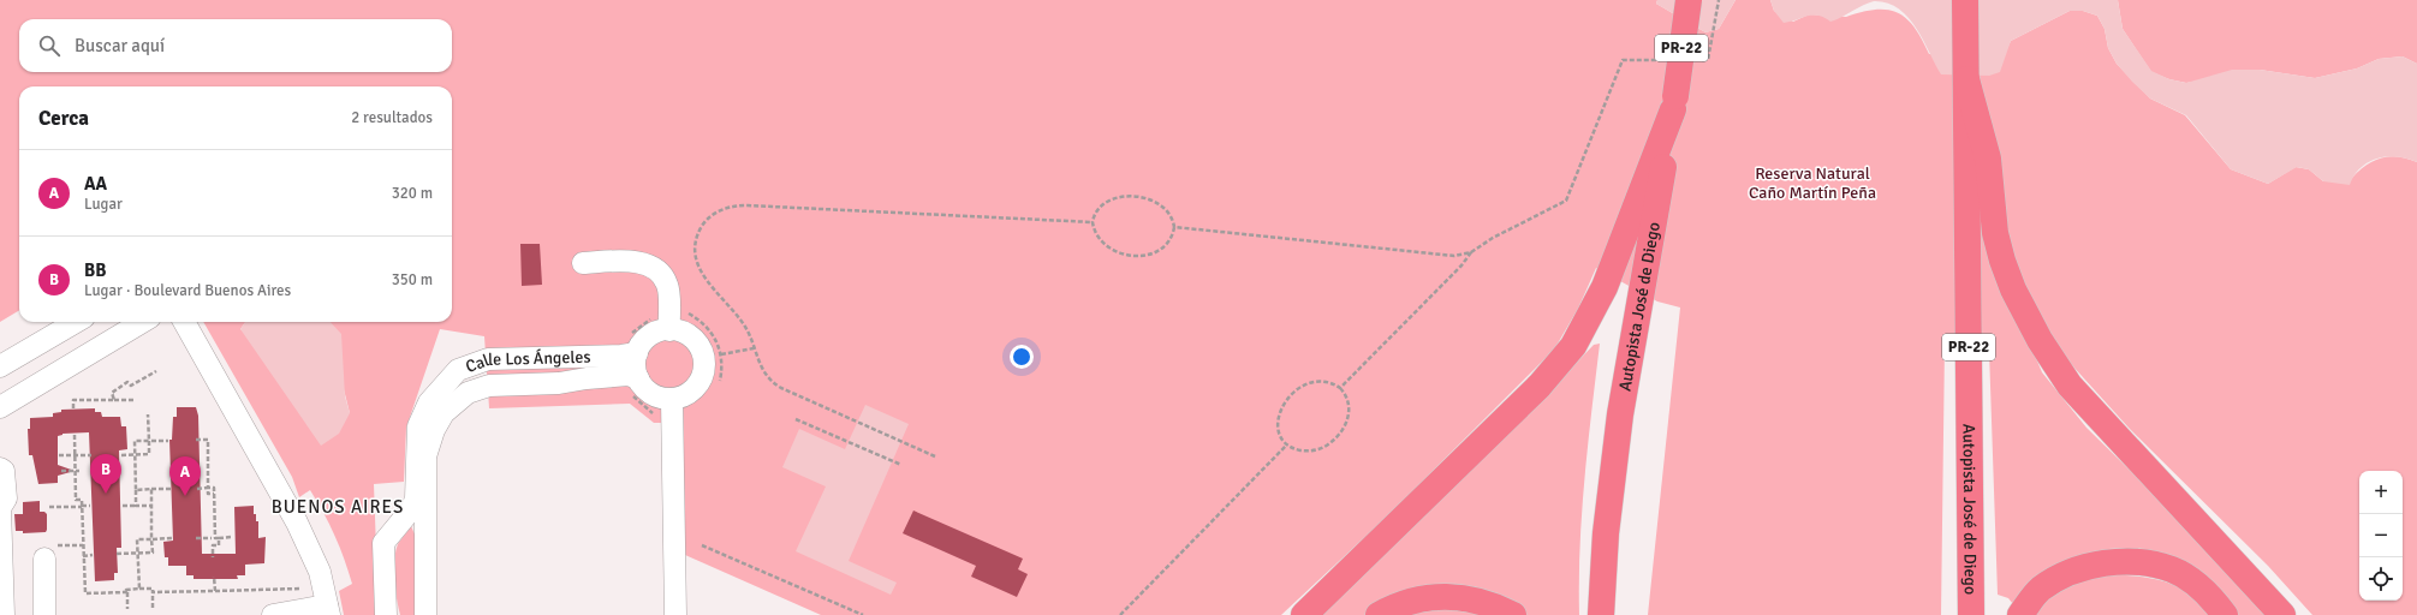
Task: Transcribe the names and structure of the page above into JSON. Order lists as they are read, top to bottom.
{
  "streets": {
    "highway": ["PR-22", "Autopista José de Diego"],
    "street": ["Calle Los Ángeles"]
  },
  "districts": ["BUENOS AIRES"],
  "parks": ["Reserva Natural Caño Martín Peña"],
  "page": {
    "search": "Buscar aquí",
    "heading": ["Cerca", "2 resultados"],
    "list": [
      {
        "mark": "A",
        "name": "AA",
        "note": "Lugar",
        "value": "320 m"
      },
      {
        "mark": "B",
        "name": "BB",
        "note": "Lugar · Boulevard Buenos Aires",
        "value": "350 m"
      }
    ],
    "pins": ["B", "A"],
    "map_buttons": ["+", "−"]
  }
}
